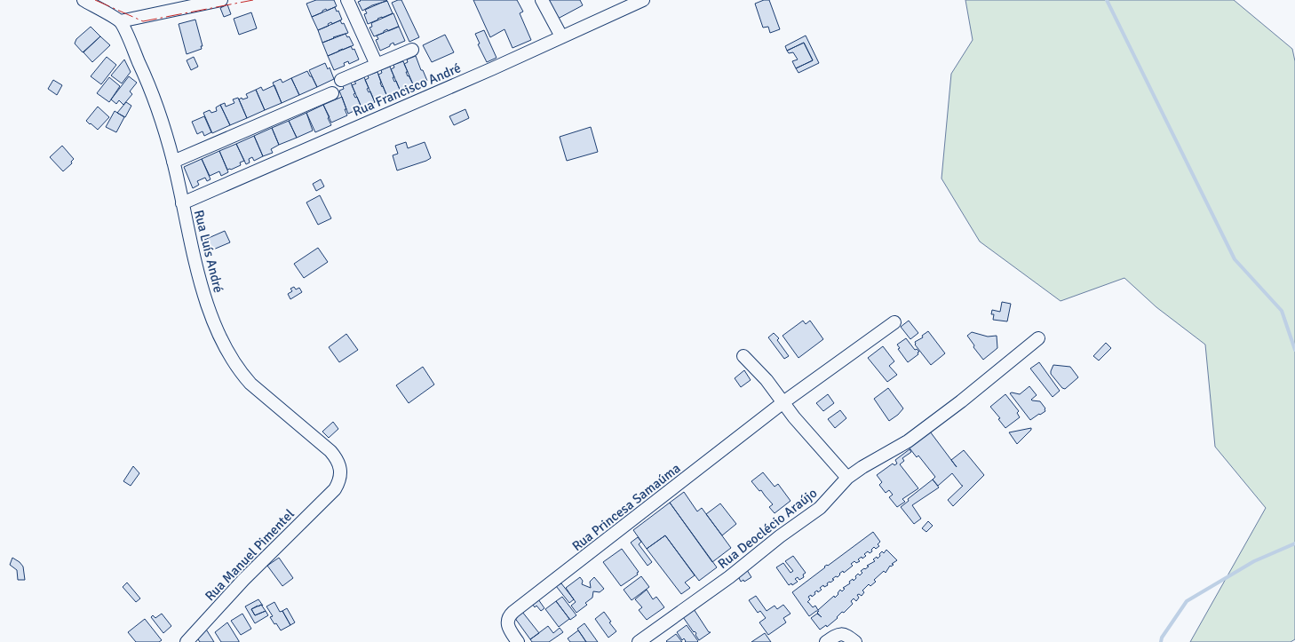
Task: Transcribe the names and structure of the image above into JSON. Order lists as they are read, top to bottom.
{
  "streets": {
    "street": [
      "Rua Francisco André",
      "Rua Luís André",
      "Rua Princesa Samaúma",
      "Rua Deoclécio Araújo",
      "Rua Manuel Pimentel"
    ]
  },
  "crossings": [
    ["Rua Francisco André", "Rua Luís André"],
    ["Rua Luís André", "Rua Manuel Pimentel"]
  ]
}
